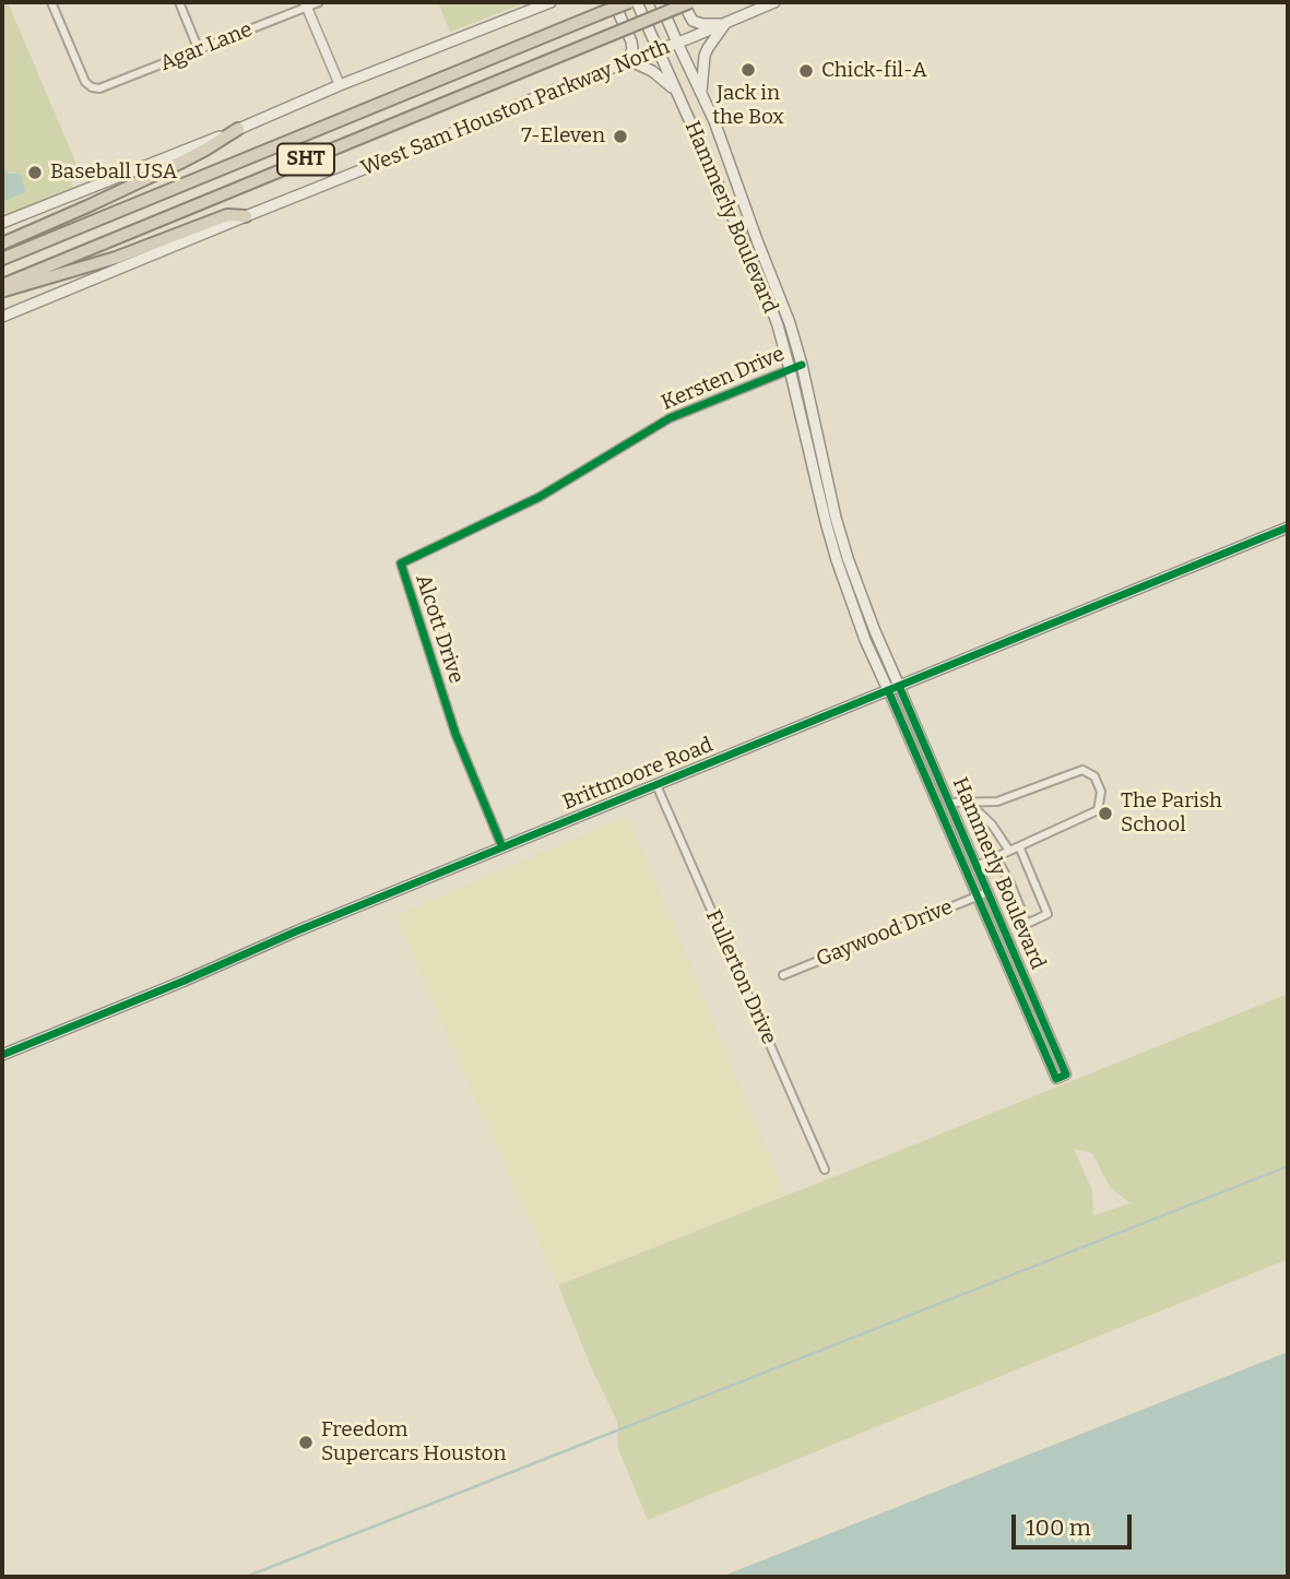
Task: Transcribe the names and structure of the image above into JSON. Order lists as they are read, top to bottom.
{
  "streets": {
    "highway": ["SHT"],
    "main road": ["West Sam Houston Parkway North", "Hammerly Boulevard", "Brittmoore Road"],
    "street": [
      "Agar Lane",
      "Kersten Drive",
      "Alcott Drive",
      "Gaywood Drive",
      "Fullerton Drive"
    ]
  },
  "crossings": [
    ["West Sam Houston Parkway North", "Hammerly Boulevard"],
    ["Hammerly Boulevard", "Kersten Drive"],
    ["Hammerly Boulevard", "Brittmoore Road"],
    ["Hammerly Boulevard", "Gaywood Drive"],
    ["Kersten Drive", "Alcott Drive"],
    ["Alcott Drive", "Brittmoore Road"],
    ["Brittmoore Road", "Fullerton Drive"]
  ],
  "places": [
    "Jack in the Box",
    "Chick-fil-A",
    "7-Eleven",
    "Baseball USA",
    "The Parish School",
    "Freedom Supercars Houston"
  ],
  "scale_bar": "100 m"
}
